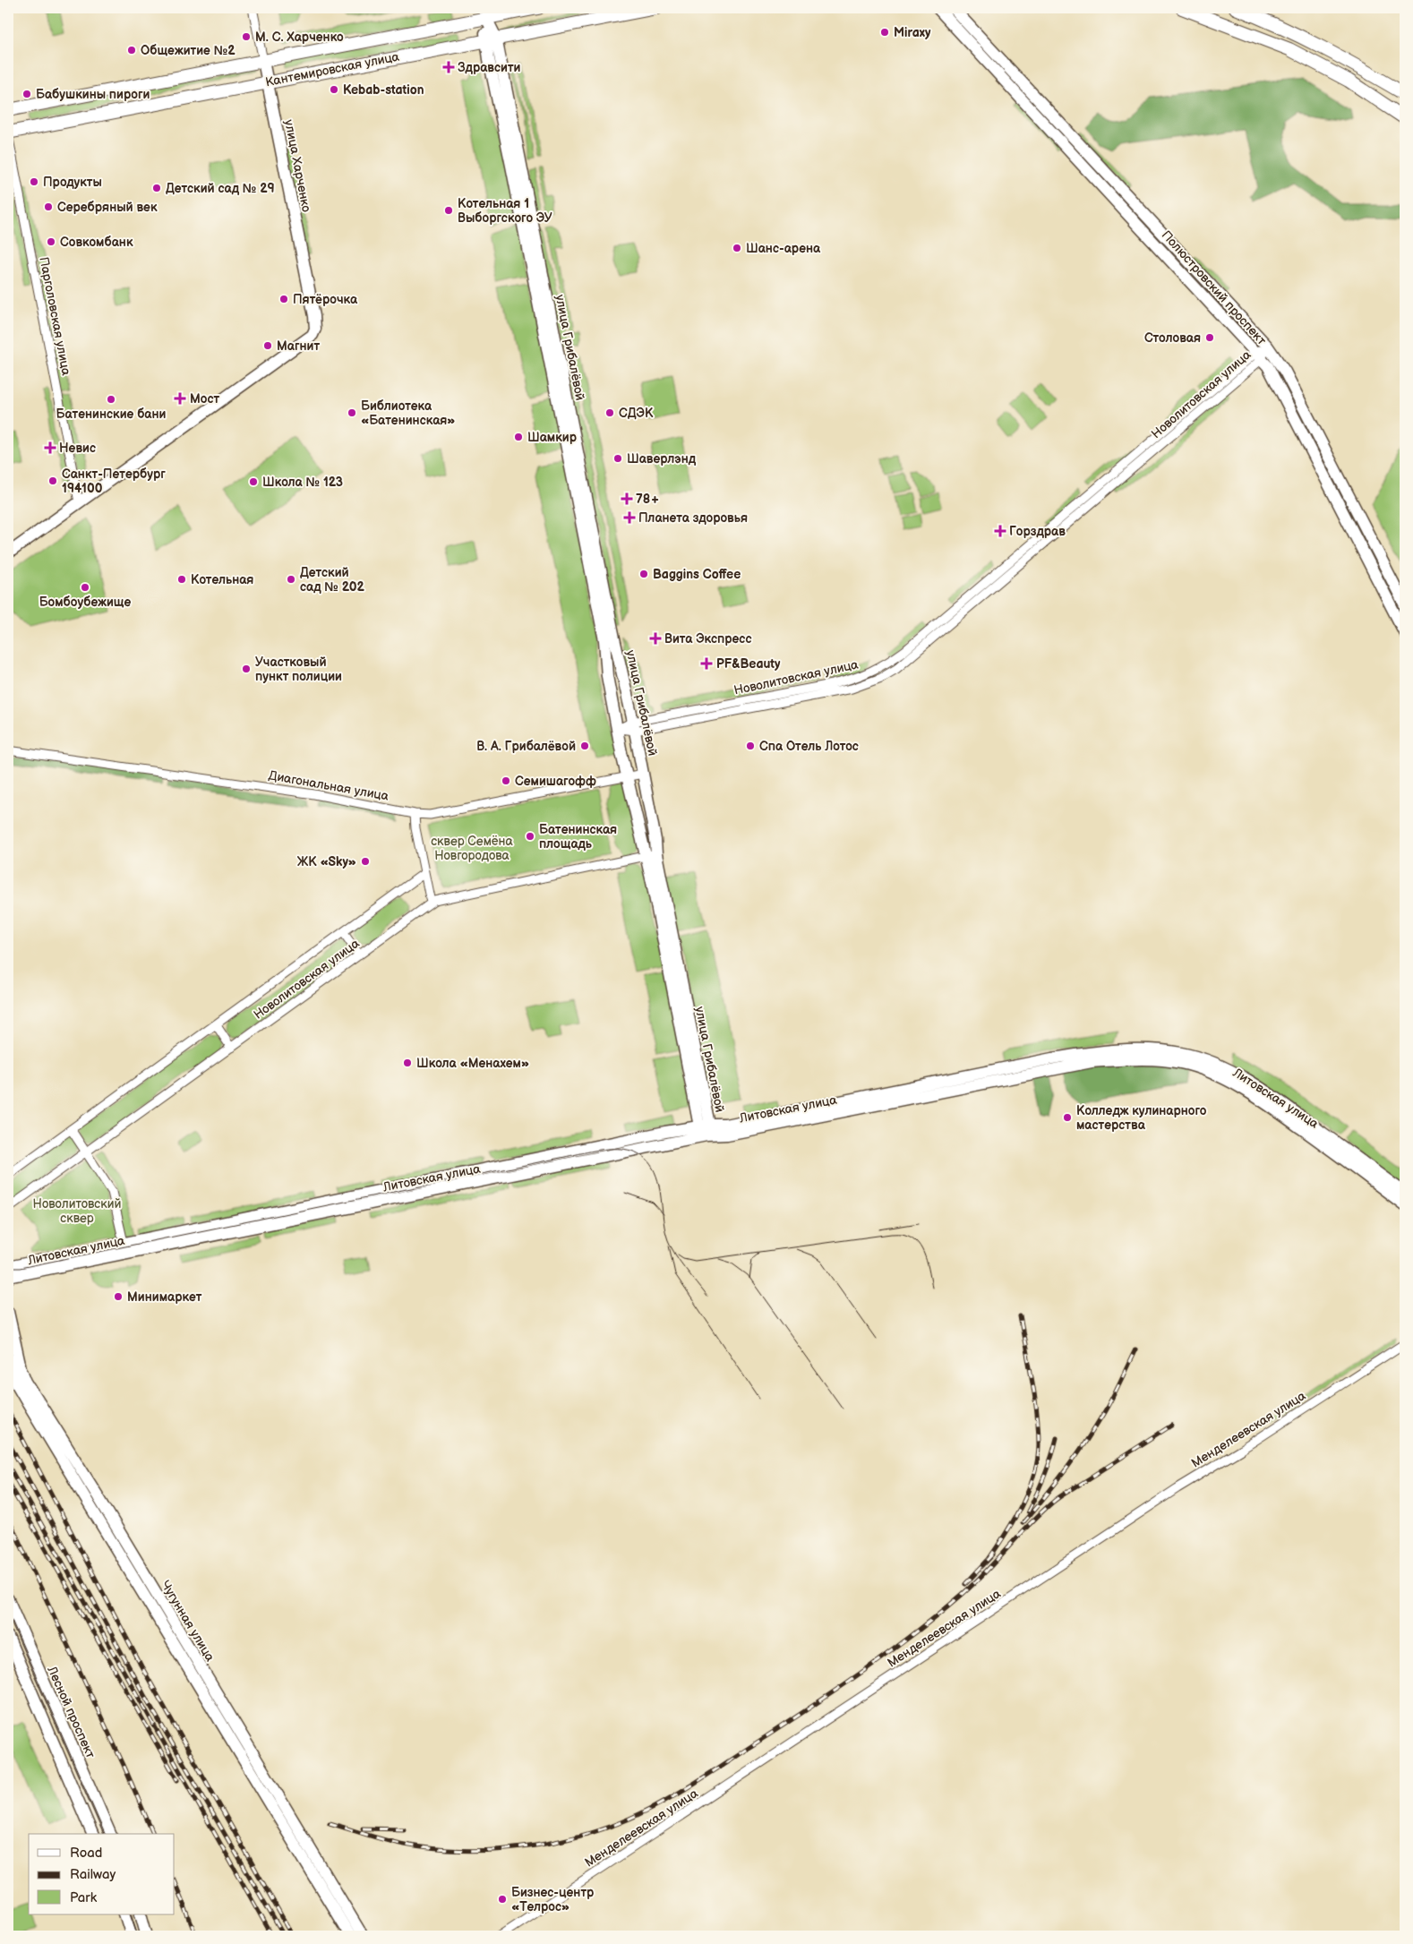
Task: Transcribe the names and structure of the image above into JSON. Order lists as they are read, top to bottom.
{
  "streets": {
    "main road": ["Кантемировская улица"],
    "street": [
      "улица Харченко",
      "Полюстровский проспект",
      "Парголовская улица",
      "улица Грибалёвой",
      "Новолитовская улица",
      "Диагональная улица",
      "Литовская улица",
      "Менделеевская улица",
      "Чугунная улица",
      "Лесной проспект"
    ]
  },
  "crossings": [
    ["Кантемировская улица", "улица Харченко"],
    ["Кантемировская улица", "Парголовская улица"],
    ["Кантемировская улица", "улица Грибалёвой"],
    ["улица Харченко", "Парголовская улица"],
    ["Полюстровский проспект", "Новолитовская улица"],
    ["улица Грибалёвой", "Новолитовская улица"],
    ["улица Грибалёвой", "Диагональная улица"],
    ["улица Грибалёвой", "Литовская улица"]
  ],
  "parks": ["сквер Семёна Новгородова", "Новолитовский сквер"],
  "places": {
    "other": [
      "Miraxy",
      "М. С. Харченко",
      "Общежитие №2",
      "Kebab-station",
      "Бабушкины пироги",
      "Продукты",
      "Детский сад № 29",
      "Серебряный век",
      "Котельная 1 Выборгского ЭУ",
      "Совкомбанк",
      "Шанс-арена",
      "Пятёрочка",
      "Столовая",
      "Магнит",
      "Батенинские бани",
      "Библиотека «Батенинская»",
      "СДЭК",
      "Шамкир",
      "Шаверлэнд",
      "Санкт-Петербург 194100",
      "Школа № 123",
      "Baggins Coffee",
      "Котельная",
      "Детский сад № 202",
      "Бомбоубежище",
      "Участковый пункт полиции",
      "В. А. Грибалёвой",
      "Спа Отель Лотос",
      "Семишагофф",
      "Батенинская площадь",
      "ЖК «Sky»",
      "Школа «Менахем»",
      "Колледж кулинарного мастерства",
      "Минимаркет",
      "Бизнес-центр «Телрос»"
    ],
    "health": [
      "Здравсити",
      "Мост",
      "Невис",
      "78+",
      "Планета здоровья",
      "Горздрав",
      "Вита Экспресс",
      "PF&Beauty"
    ]
  },
  "legend": ["Road", "Railway", "Park"]
}
